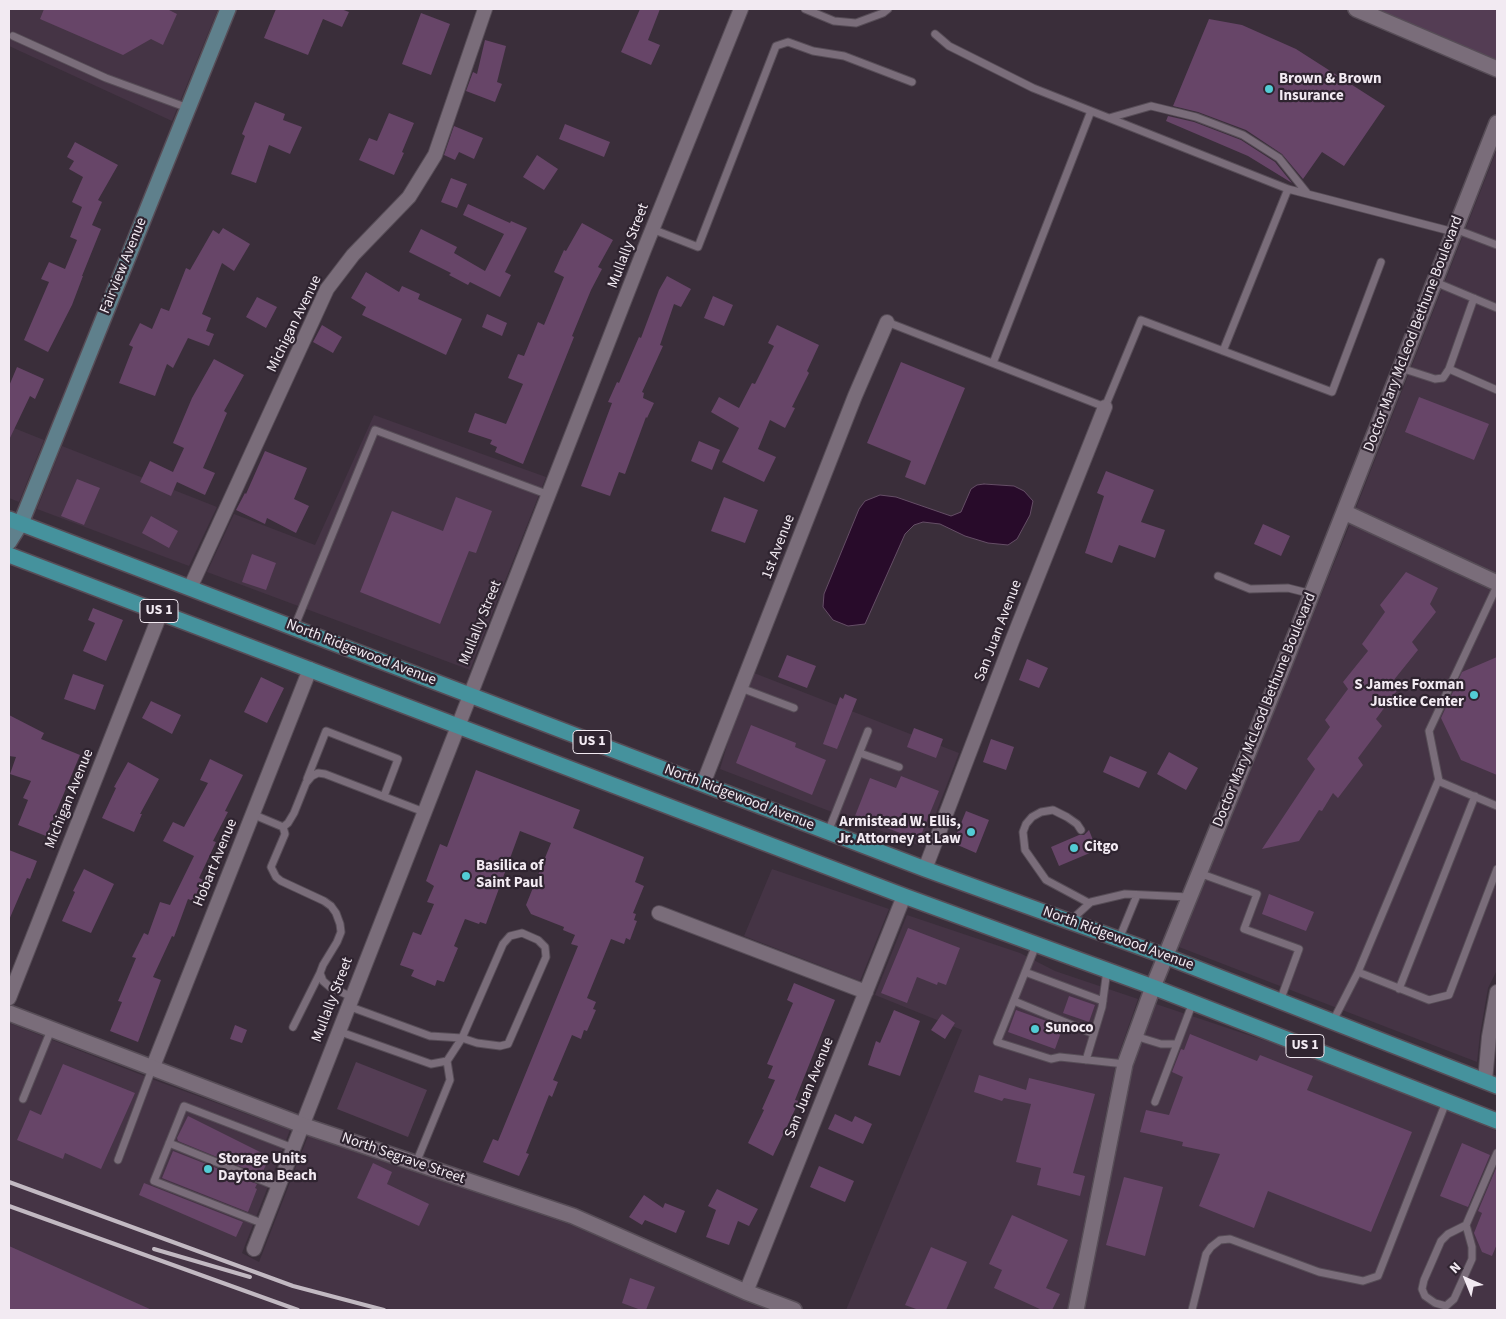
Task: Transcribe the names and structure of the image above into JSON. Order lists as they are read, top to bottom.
{
  "streets": {
    "main road": ["Fairview Avenue", "US 1", "North Ridgewood Avenue"],
    "street": [
      "Mullally Street",
      "Michigan Avenue",
      "Doctor Mary McLeod Bethune Boulevard",
      "1st Avenue",
      "San Juan Avenue",
      "Hobart Avenue",
      "North Segrave Street"
    ]
  },
  "crossings": [
    ["Mullally Street", "US 1"],
    ["Mullally Street", "North Ridgewood Avenue"],
    ["Mullally Street", "North Segrave Street"],
    ["Fairview Avenue", "North Ridgewood Avenue"],
    ["Michigan Avenue", "US 1"],
    ["Michigan Avenue", "North Ridgewood Avenue"],
    ["Doctor Mary McLeod Bethune Boulevard", "US 1"],
    ["Doctor Mary McLeod Bethune Boulevard", "North Ridgewood Avenue"],
    ["1st Avenue", "North Ridgewood Avenue"],
    ["US 1", "San Juan Avenue"],
    ["US 1", "Hobart Avenue"],
    ["San Juan Avenue", "North Ridgewood Avenue"],
    ["San Juan Avenue", "North Segrave Street"],
    ["Hobart Avenue", "North Segrave Street"]
  ],
  "places": [
    "Brown & Brown Insurance",
    "S James Foxman Justice Center",
    "Armistead W. Ellis, Jr. Attorney at Law",
    "Citgo",
    "Basilica of Saint Paul",
    "Sunoco",
    "Storage Units Daytona Beach"
  ],
  "north": "top left"
}
